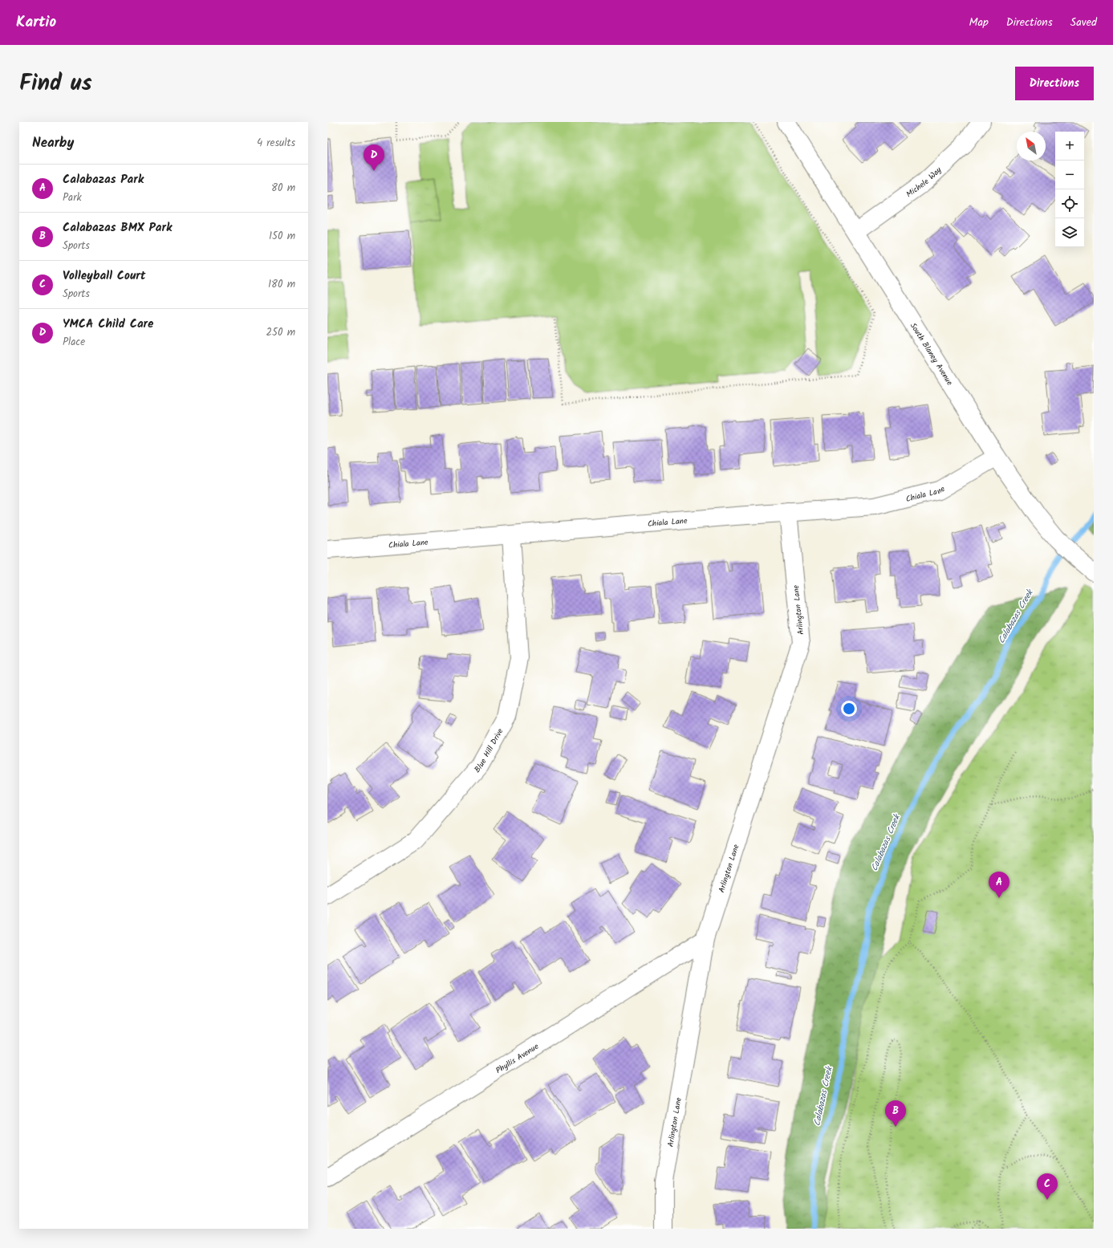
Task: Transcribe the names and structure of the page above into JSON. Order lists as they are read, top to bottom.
{
  "streets": {
    "street": [
      "Michele Way",
      "South Blaney Avenue",
      "Chiala Lane",
      "Arlington Lane",
      "Blue Hill Drive",
      "Phyllis Avenue"
    ]
  },
  "crossings": [
    ["Michele Way", "South Blaney Avenue"],
    ["South Blaney Avenue", "Chiala Lane"],
    ["Chiala Lane", "Arlington Lane"],
    ["Chiala Lane", "Blue Hill Drive"],
    ["Arlington Lane", "Phyllis Avenue"]
  ],
  "water": ["Calabazas Creek"],
  "north": "top left",
  "page": {
    "header": "Kartio",
    "nav": ["Map", "Directions", "Saved"],
    "title": "Find us",
    "buttons": "Directions",
    "heading": ["Nearby", "4 results"],
    "map_buttons": ["+", "−"],
    "pins": [
      "D",
      "A",
      "B",
      "C"
    ],
    "list": [
      {
        "mark": "A",
        "name": "Calabazas Park",
        "note": "Park",
        "value": "80 m"
      },
      {
        "mark": "B",
        "name": "Calabazas BMX Park",
        "note": "Sports",
        "value": "150 m"
      },
      {
        "mark": "C",
        "name": "Volleyball Court",
        "note": "Sports",
        "value": "180 m"
      },
      {
        "mark": "D",
        "name": "YMCA Child Care",
        "note": "Place",
        "value": "250 m"
      }
    ]
  }
}
